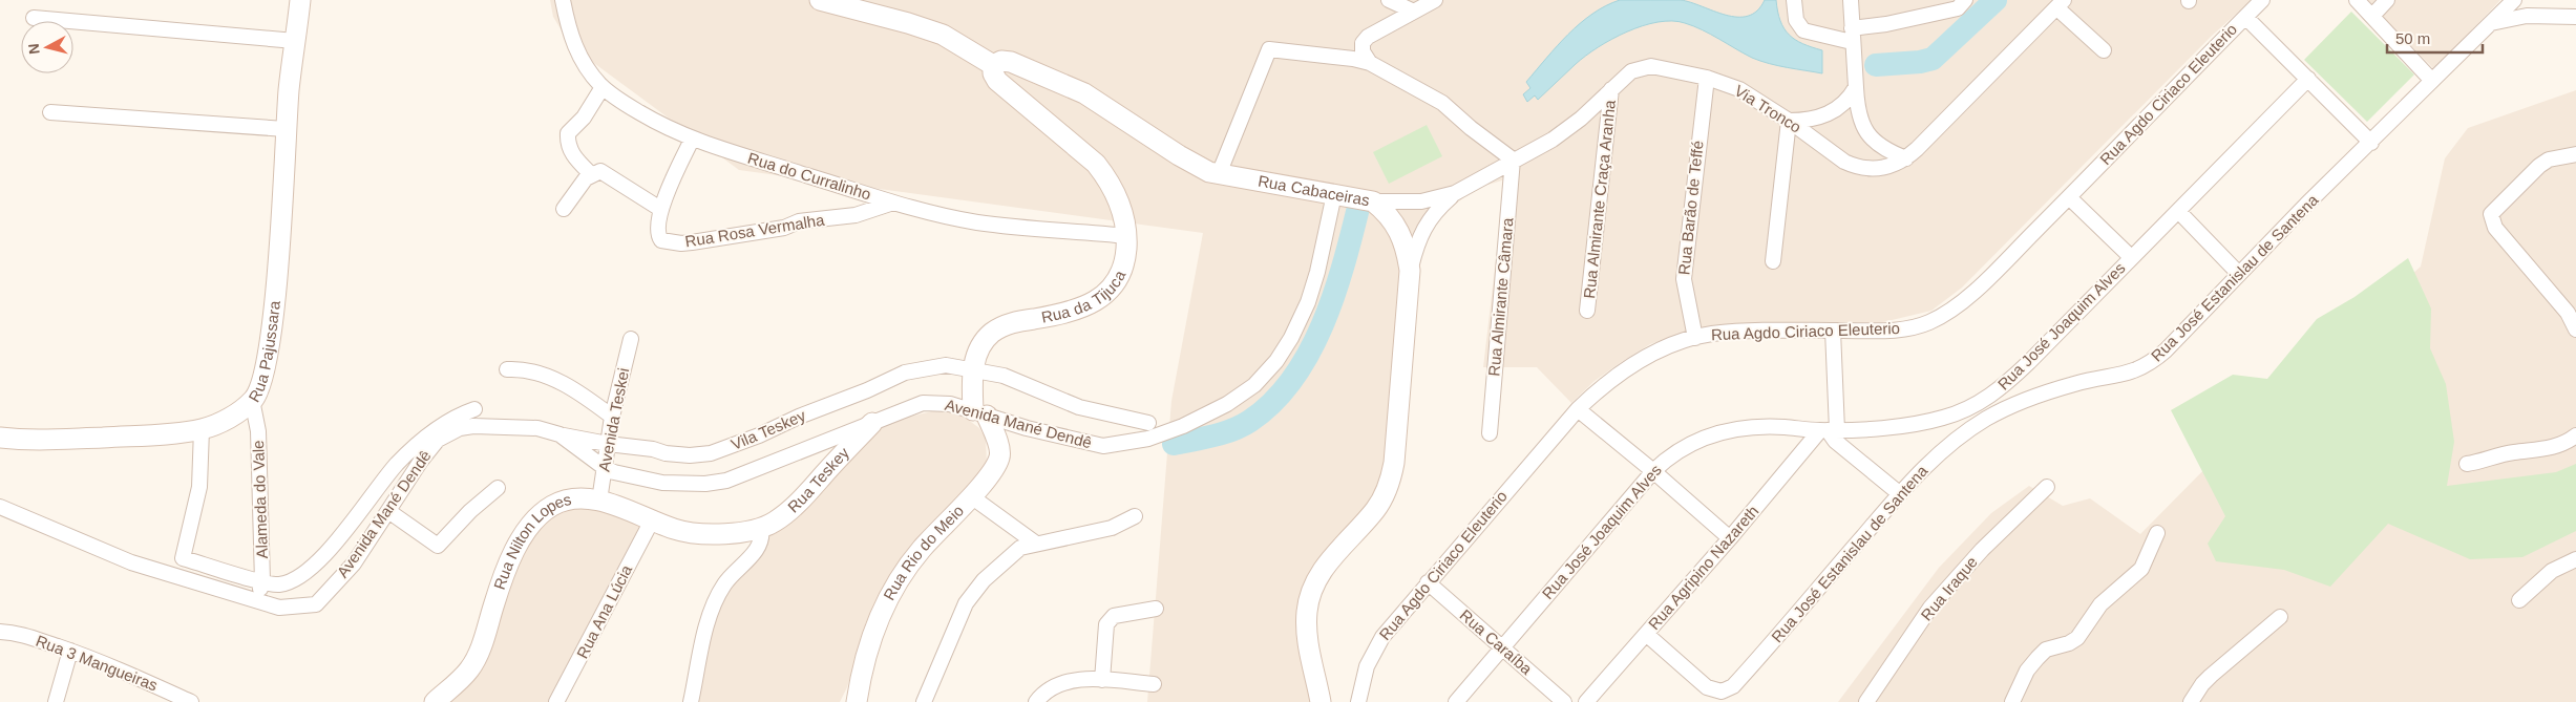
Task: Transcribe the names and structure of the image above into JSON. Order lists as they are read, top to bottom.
{
  "streets": {
    "main road": [
      "Rua Cabaceiras",
      "Rua da Tijuca",
      "Rua Pajussara",
      "Rua Teskey",
      "Rua Nilton Lopes",
      "Rua Rio do Meio"
    ],
    "street": [
      "Rua Agdo Ciriaco Eleuterio",
      "Via Tronco",
      "Rua do Curralinho",
      "Rua Almirante Craça Aranha",
      "Rua Barão de Teffé",
      "Rua Rosa Vermalha",
      "Rua José Estanislau de Santena",
      "Rua Almirante Câmara",
      "Rua José Joaquim Alves",
      "Avenida Teskei",
      "Avenida Mané Dendê",
      "Vila Teskey",
      "Alameda do Vale",
      "Rua Agripino Nazareth",
      "Rua Iraque",
      "Rua Ana Lúcia",
      "Rua Caraíba",
      "Rua 3 Mangueiras"
    ]
  },
  "crossings": [
    ["Rua Agdo Ciriaco Eleuterio", "Rua Barão de Teffé"],
    ["Rua Agdo Ciriaco Eleuterio", "Rua Caraíba"],
    ["Via Tronco", "Rua Cabaceiras"],
    ["Via Tronco", "Rua Almirante Craça Aranha"],
    ["Via Tronco", "Rua Barão de Teffé"],
    ["Via Tronco", "Rua Almirante Câmara"],
    ["Rua do Curralinho", "Rua Rosa Vermalha"],
    ["Rua do Curralinho", "Rua da Tijuca"],
    ["Rua Cabaceiras", "Rua da Tijuca"],
    ["Rua Cabaceiras", "Avenida Mané Dendê"],
    ["Rua José Estanislau de Santena", "Rua Agripino Nazareth"],
    ["Rua da Tijuca", "Avenida Mané Dendê"],
    ["Rua da Tijuca", "Vila Teskey"],
    ["Rua da Tijuca", "Rua Rio do Meio"],
    ["Rua José Joaquim Alves", "Rua Agripino Nazareth"],
    ["Rua José Joaquim Alves", "Rua Caraíba"],
    ["Rua Pajussara", "Alameda do Vale"],
    ["Avenida Teskei", "Avenida Mané Dendê"],
    ["Avenida Teskei", "Vila Teskey"],
    ["Avenida Teskei", "Rua Nilton Lopes"],
    ["Avenida Mané Dendê", "Vila Teskey"],
    ["Avenida Mané Dendê", "Rua Teskey"],
    ["Avenida Mané Dendê", "Alameda do Vale"],
    ["Avenida Mané Dendê", "Rua Rio do Meio"],
    ["Rua Teskey", "Rua Nilton Lopes"],
    ["Rua Nilton Lopes", "Rua Ana Lúcia"]
  ],
  "scale_bar": "50 m",
  "north": "left"
}
